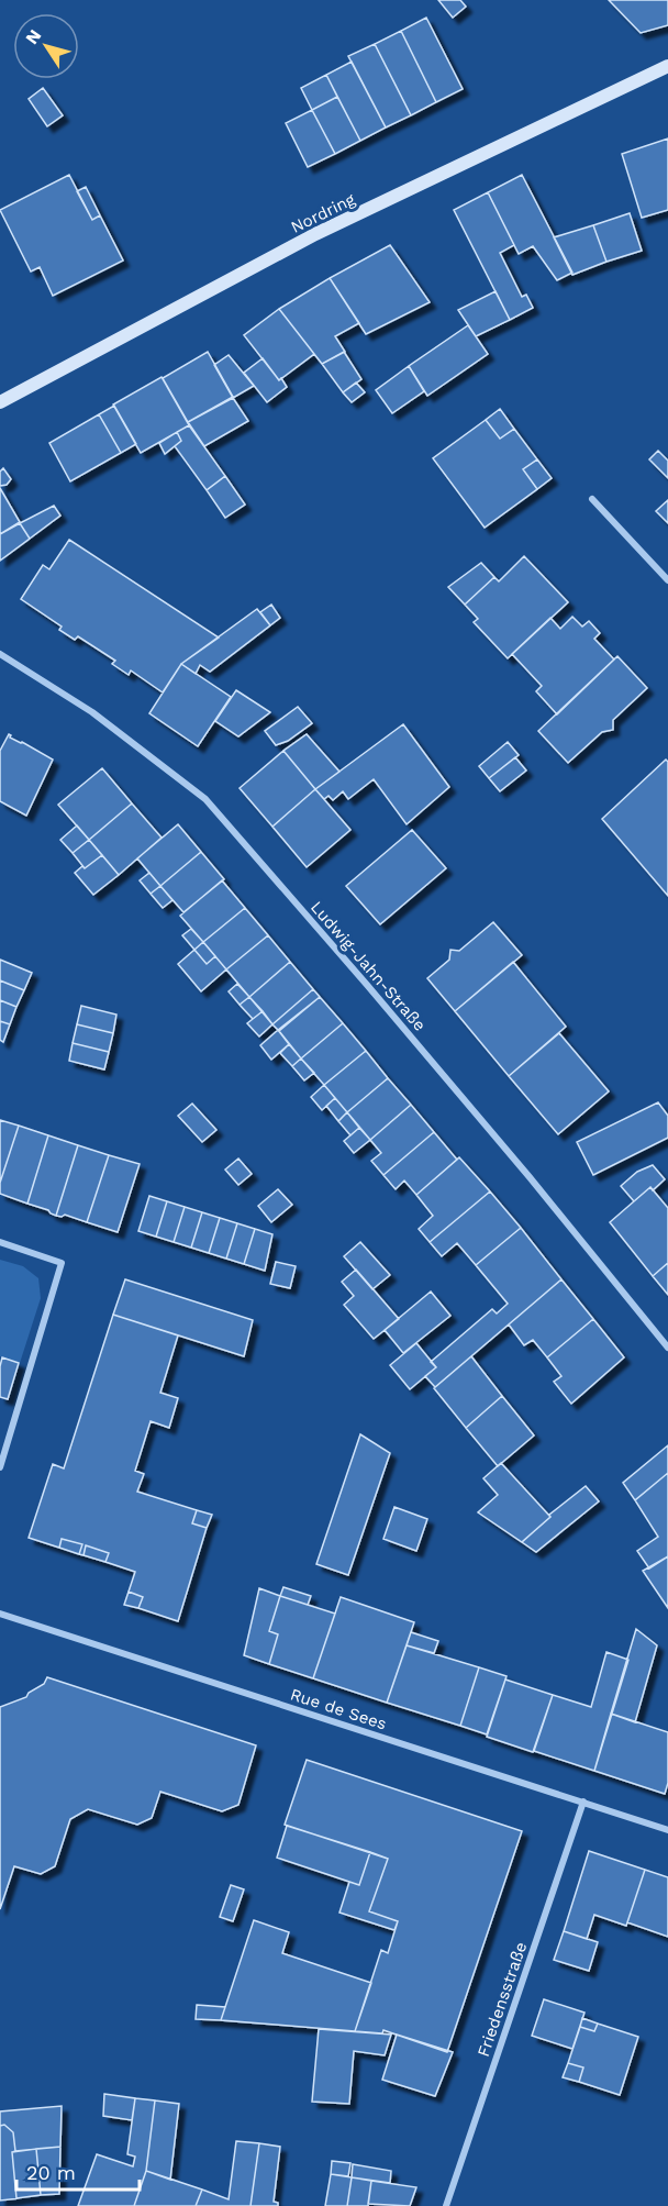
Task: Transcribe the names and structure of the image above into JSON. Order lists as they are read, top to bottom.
{
  "streets": {
    "main road": ["Nordring"],
    "street": ["Ludwig-Jahn-Straße", "Rue de Sees", "Friedensstraße"]
  },
  "crossings": [
    ["Rue de Sees", "Friedensstraße"]
  ],
  "scale_bar": "20 m",
  "north": "top left"
}
